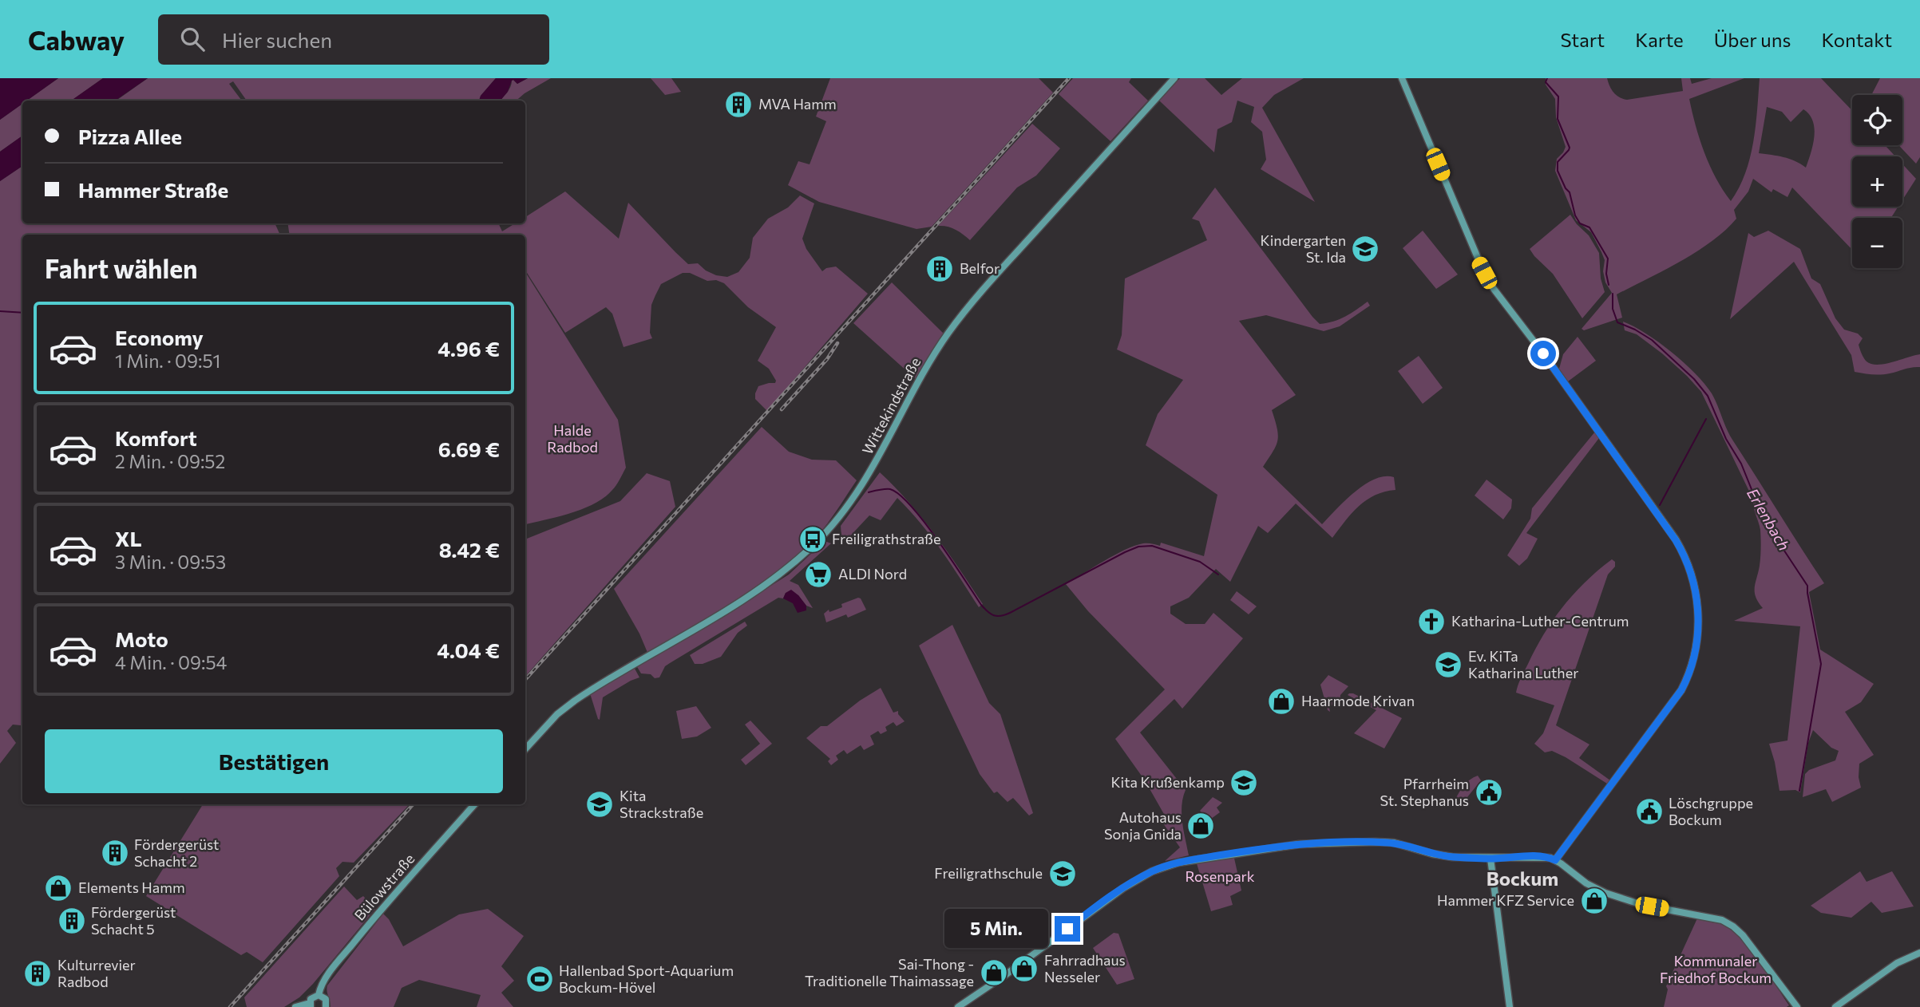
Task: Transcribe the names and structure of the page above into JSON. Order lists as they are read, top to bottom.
{
  "streets": {
    "main road": ["Wittekindstraße", "Bülowstraße"]
  },
  "districts": ["Bockum"],
  "water": ["Erlenbach"],
  "parks": ["Halde Radbod", "Rosenpark", "Kommunaler Friedhof Bockum"],
  "places": {
    "building": [
      "MVA Hamm",
      "Belfor",
      "Fördergerüst Schacht 2",
      "Fördergerüst Schacht 5",
      "Kulturrevier Radbod"
    ],
    "school or university": [
      "Kindergarten St. Ida",
      "Ev. KiTa Katharina Luther",
      "Kita Krußenkamp",
      "Kita Strackstraße",
      "Freiligrathschule"
    ],
    "bus stop": ["Freiligrathstraße"],
    "supermarket": ["ALDI Nord"],
    "church": ["Katharina-Luther-Centrum"],
    "shop": [
      "Haarmode Krivan",
      "Autohaus Sonja Gnida",
      "Elements Hamm",
      "Hammer KFZ Service",
      "Fahrradhaus Nesseler",
      "Sai-Thong - Traditionelle Thaimassage"
    ],
    "public building": ["Pfarrheim St. Stephanus", "Löschgruppe Bockum"],
    "sports": ["Hallenbad Sport-Aquarium Bockum-Hövel"]
  },
  "page": {
    "header": "Cabway",
    "search": "Hier suchen",
    "nav": [
      "Start",
      "Karte",
      "Über uns",
      "Kontakt"
    ],
    "map_buttons": ["+", "−"],
    "banner": ["Pizza Allee", "Hammer Straße"],
    "heading": "Fahrt wählen",
    "list": [
      {
        "name": "Economy",
        "note": "1 Min. · 09:51",
        "value": "4.96 €"
      },
      {
        "name": "Komfort",
        "note": "2 Min. · 09:52",
        "value": "6.69 €"
      },
      {
        "name": "XL",
        "note": "3 Min. · 09:53",
        "value": "8.42 €"
      },
      {
        "name": "Moto",
        "note": "4 Min. · 09:54",
        "value": "4.04 €"
      }
    ],
    "buttons": "Bestätigen",
    "bubble": "5 Min."
  }
}
